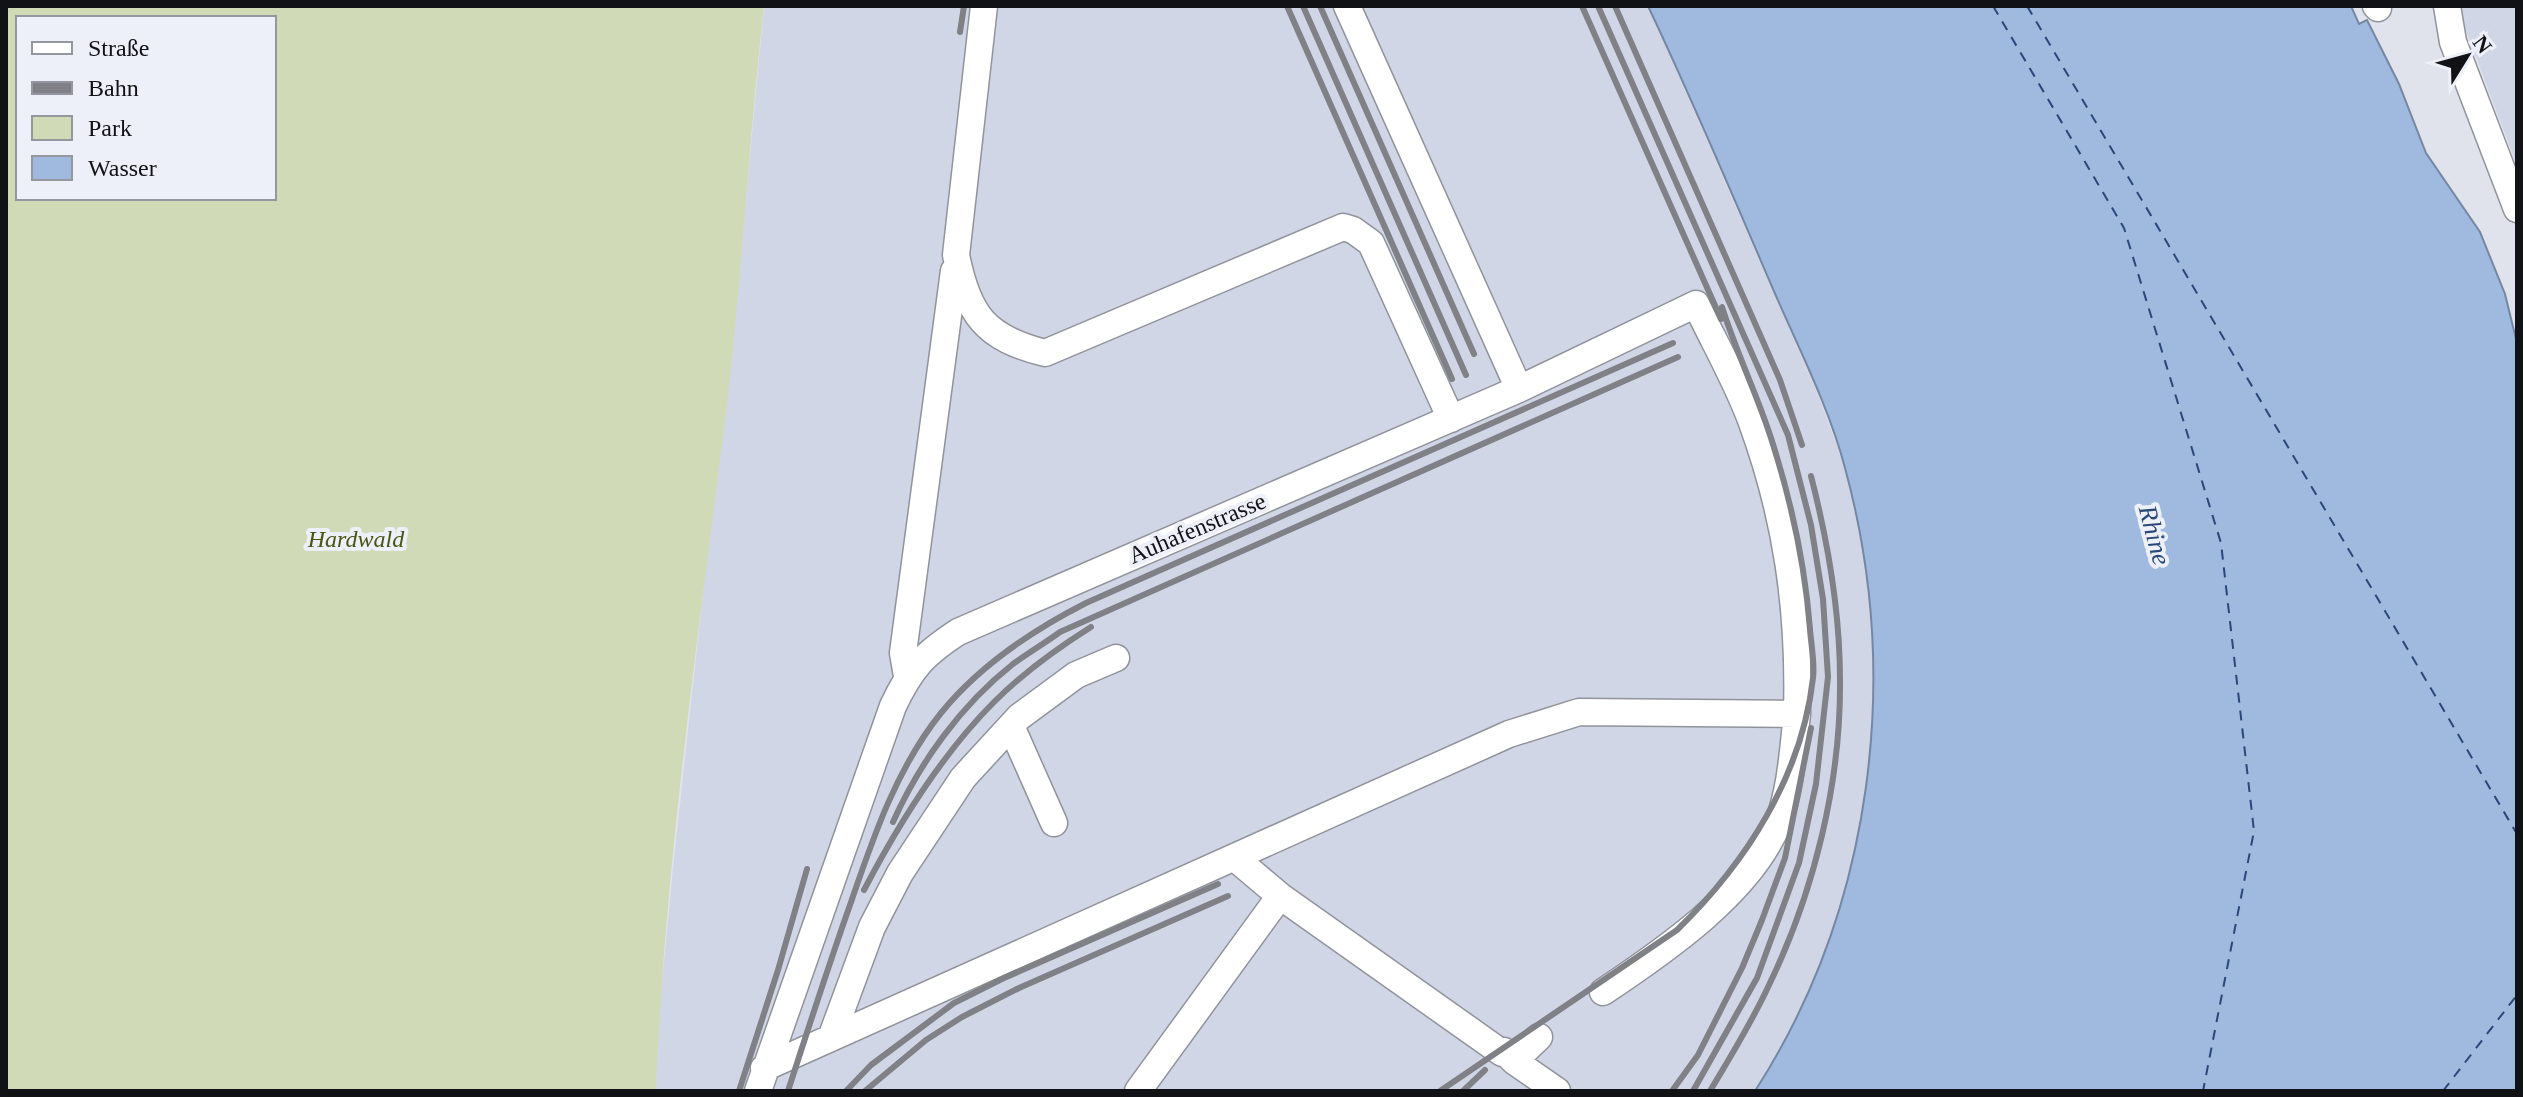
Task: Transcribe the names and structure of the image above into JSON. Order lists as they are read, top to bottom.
{
  "streets": {
    "street": ["Auhafenstrasse"]
  },
  "water": ["Rhine"],
  "parks": ["Hardwald"],
  "legend": [
    "Straße",
    "Bahn",
    "Park",
    "Wasser"
  ],
  "north": "top right"
}
